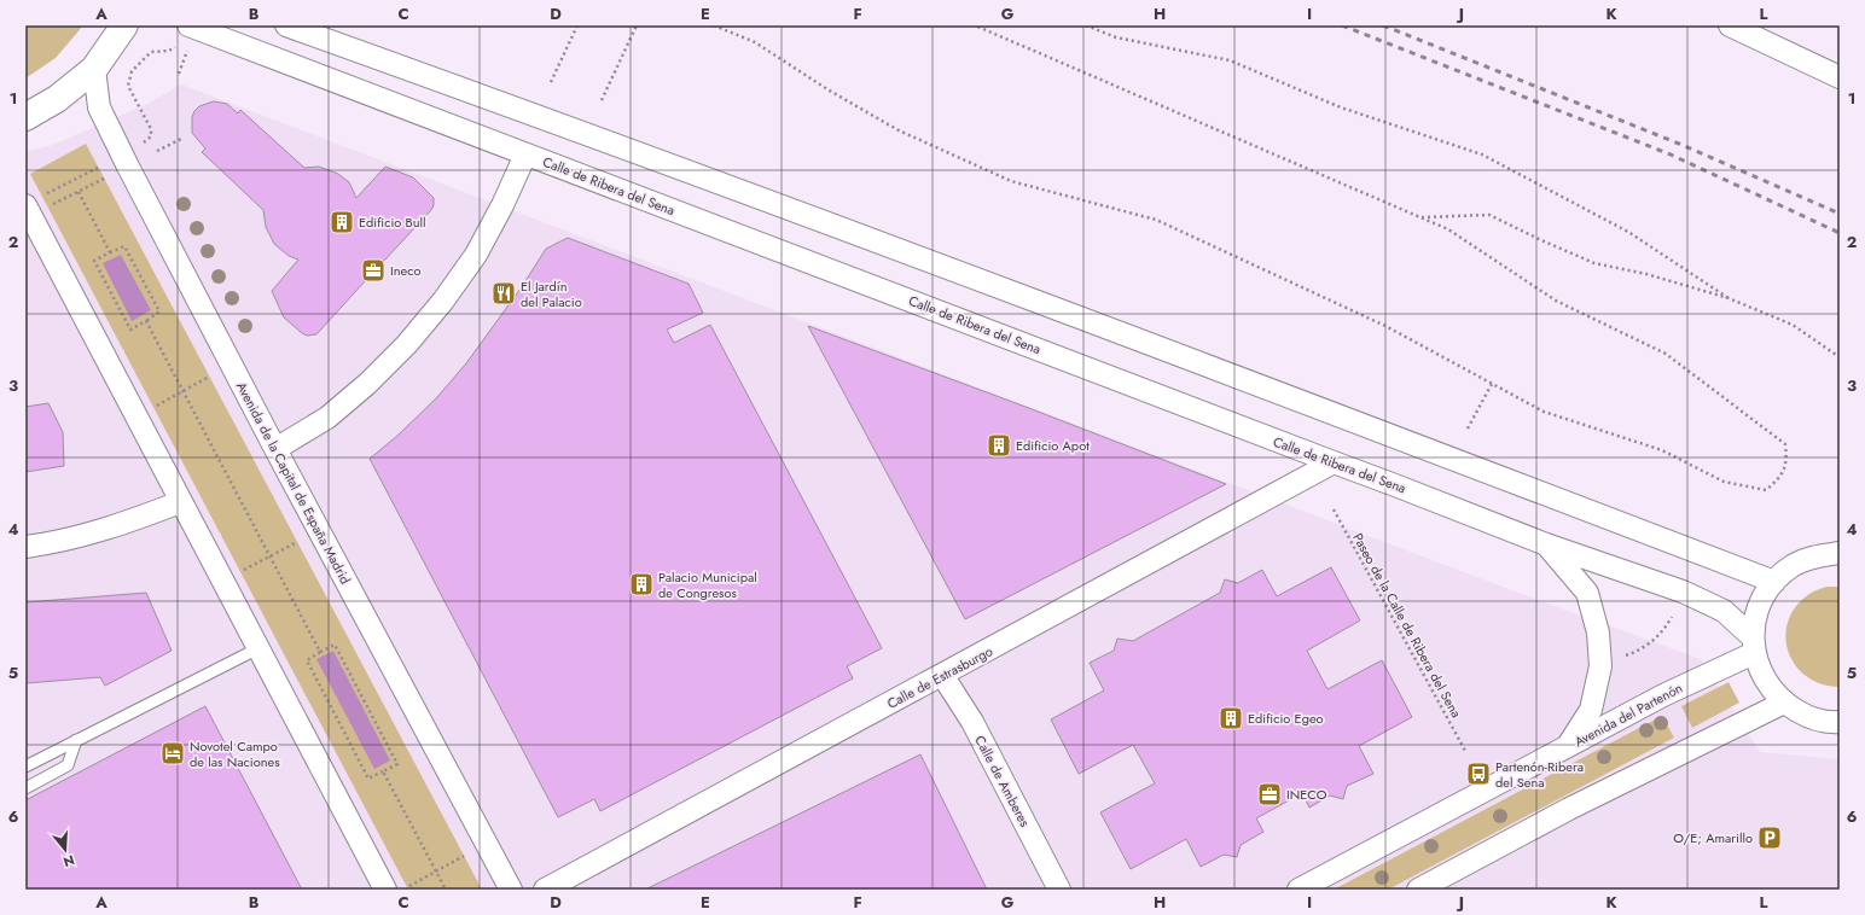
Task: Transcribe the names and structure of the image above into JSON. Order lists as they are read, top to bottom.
{
  "streets": {
    "street": [
      "Calle de Ribera del Sena",
      "Avenida de la Capital de España Madrid",
      "Calle de Estrasburgo",
      "Avenida del Partenón",
      "Calle de Amberes"
    ],
    "path": ["Paseo de la Calle de Ribera del Sena"]
  },
  "crossings": [
    ["Calle de Ribera del Sena", "Calle de Estrasburgo"],
    ["Calle de Ribera del Sena", "Avenida del Partenón"],
    ["Calle de Estrasburgo", "Calle de Amberes"]
  ],
  "places": {
    "building": [
      "Edificio Bull",
      "Edificio Apot",
      "Palacio Municipal de Congresos",
      "Edificio Egeo"
    ],
    "office": ["Ineco", "INECO"],
    "restaurant": ["El Jardín del Palacio"],
    "hotel": ["Novotel Campo de las Naciones"],
    "bus stop": ["Partenón-Ribera del Sena"],
    "parking": ["O/E; Amarillo"]
  },
  "north": "bottom",
  "grid": {
    "columns": [
      "A",
      "B",
      "C",
      "D",
      "E",
      "F",
      "G",
      "H",
      "I",
      "J",
      "K",
      "L"
    ],
    "rows": [
      "1",
      "2",
      "3",
      "4",
      "5",
      "6"
    ]
  }
}
